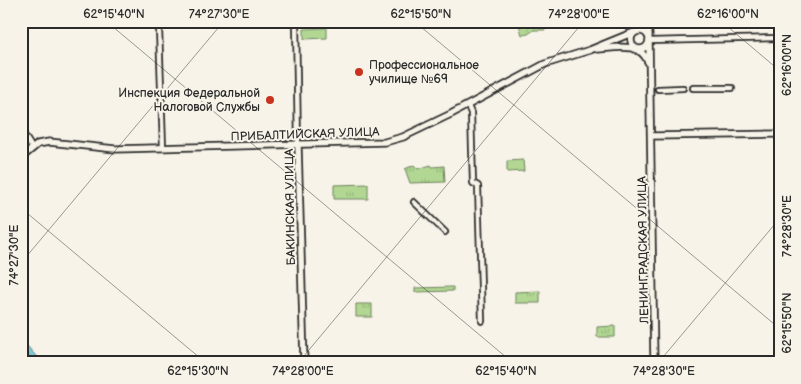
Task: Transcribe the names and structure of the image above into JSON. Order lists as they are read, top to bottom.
{
  "streets": {
    "street": ["ПРИБАЛТИЙСКАЯ УЛИЦА", "БАКИНСКАЯ УЛИЦА", "ЛЕНИНГРАДСКАЯ УЛИЦА"]
  },
  "crossings": [
    ["ПРИБАЛТИЙСКАЯ УЛИЦА", "БАКИНСКАЯ УЛИЦА"]
  ],
  "places": ["Профессиональное училище №69", "Инспекция Федеральной Налоговой Службы"],
  "coordinates": [
    "62°15'40\"N",
    "74°27'30\"E",
    "62°15'50\"N",
    "74°28'00\"E",
    "62°16'00\"N",
    "74°28'30\"E",
    "62°15'30\"N"
  ]
}
